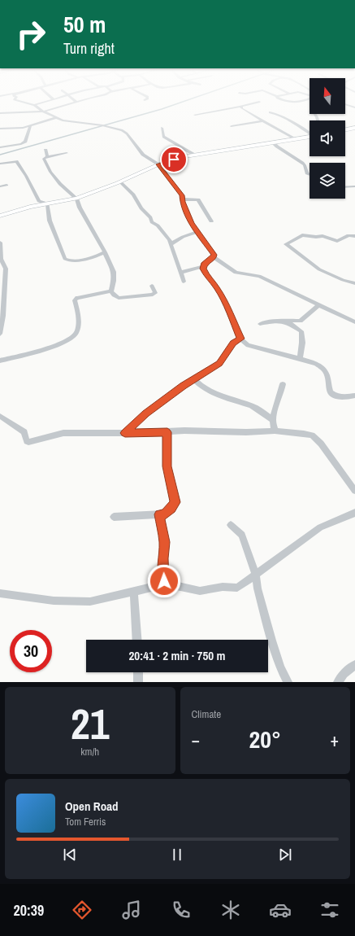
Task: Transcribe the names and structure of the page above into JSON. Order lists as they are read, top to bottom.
{
  "north": "top",
  "page": {
    "turn": ["50 m", "Turn right"],
    "limit": "30",
    "trip": "20:41 · 2 min · 750 m",
    "tile": [
      ["21", "km/h"],
      "Climate"
    ],
    "heat": ["−", "20°", "+"],
    "song": ["Open Road", "Tom Ferris"],
    "tabs": "20:39"
  }
}
